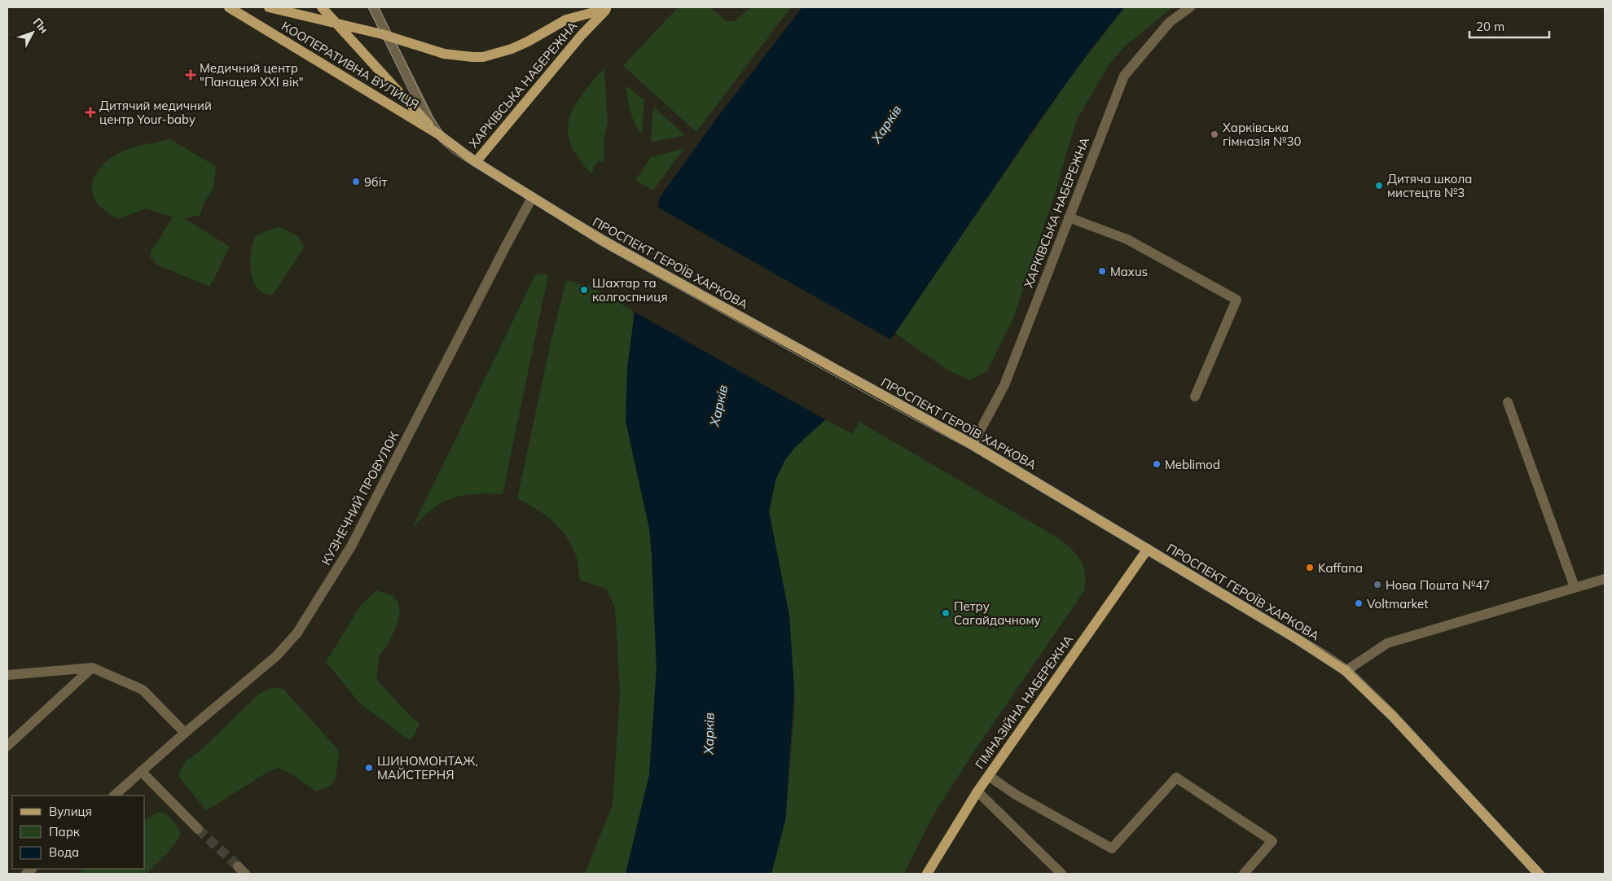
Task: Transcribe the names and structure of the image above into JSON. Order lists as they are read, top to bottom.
{
  "streets": {
    "main road": [
      "КООПЕРАТИВНА ВУЛИЦЯ",
      "ХАРКІВСЬКА НАБЕРЕЖНА",
      "ПРОСПЕКТ ГЕРОЇВ ХАРКОВА",
      "ГІМНАЗІЙНА НАБЕРЕЖНА"
    ],
    "street": ["КУЗНЕЧНИЙ ПРОВУЛОК"]
  },
  "crossings": [
    ["КООПЕРАТИВНА ВУЛИЦЯ", "ПРОСПЕКТ ГЕРОЇВ ХАРКОВА"],
    ["ХАРКІВСЬКА НАБЕРЕЖНА", "ПРОСПЕКТ ГЕРОЇВ ХАРКОВА"],
    ["ПРОСПЕКТ ГЕРОЇВ ХАРКОВА", "КУЗНЕЧНИЙ ПРОВУЛОК"],
    ["ПРОСПЕКТ ГЕРОЇВ ХАРКОВА", "ГІМНАЗІЙНА НАБЕРЕЖНА"]
  ],
  "water": ["Харків"],
  "places": {
    "health": ["Медичний центр \"Панацея XXI вік\"", "Дитячий медичний центр Your-baby"],
    "other": [
      "Харківська гімназія №30",
      "9біт",
      "Дитяча школа мистецтв №3",
      "Maxus",
      "Шахтар та колгоспниця",
      "Meblimod",
      "Kaffana",
      "Нова Пошта №47",
      "Voltmarket",
      "Петру Сагайдачному",
      "ШИНОМОНТАЖ, МАЙСТЕРНЯ"
    ]
  },
  "legend": ["Вулиця", "Парк", "Вода"],
  "scale_bar": "20 m",
  "north": "top right"
}
